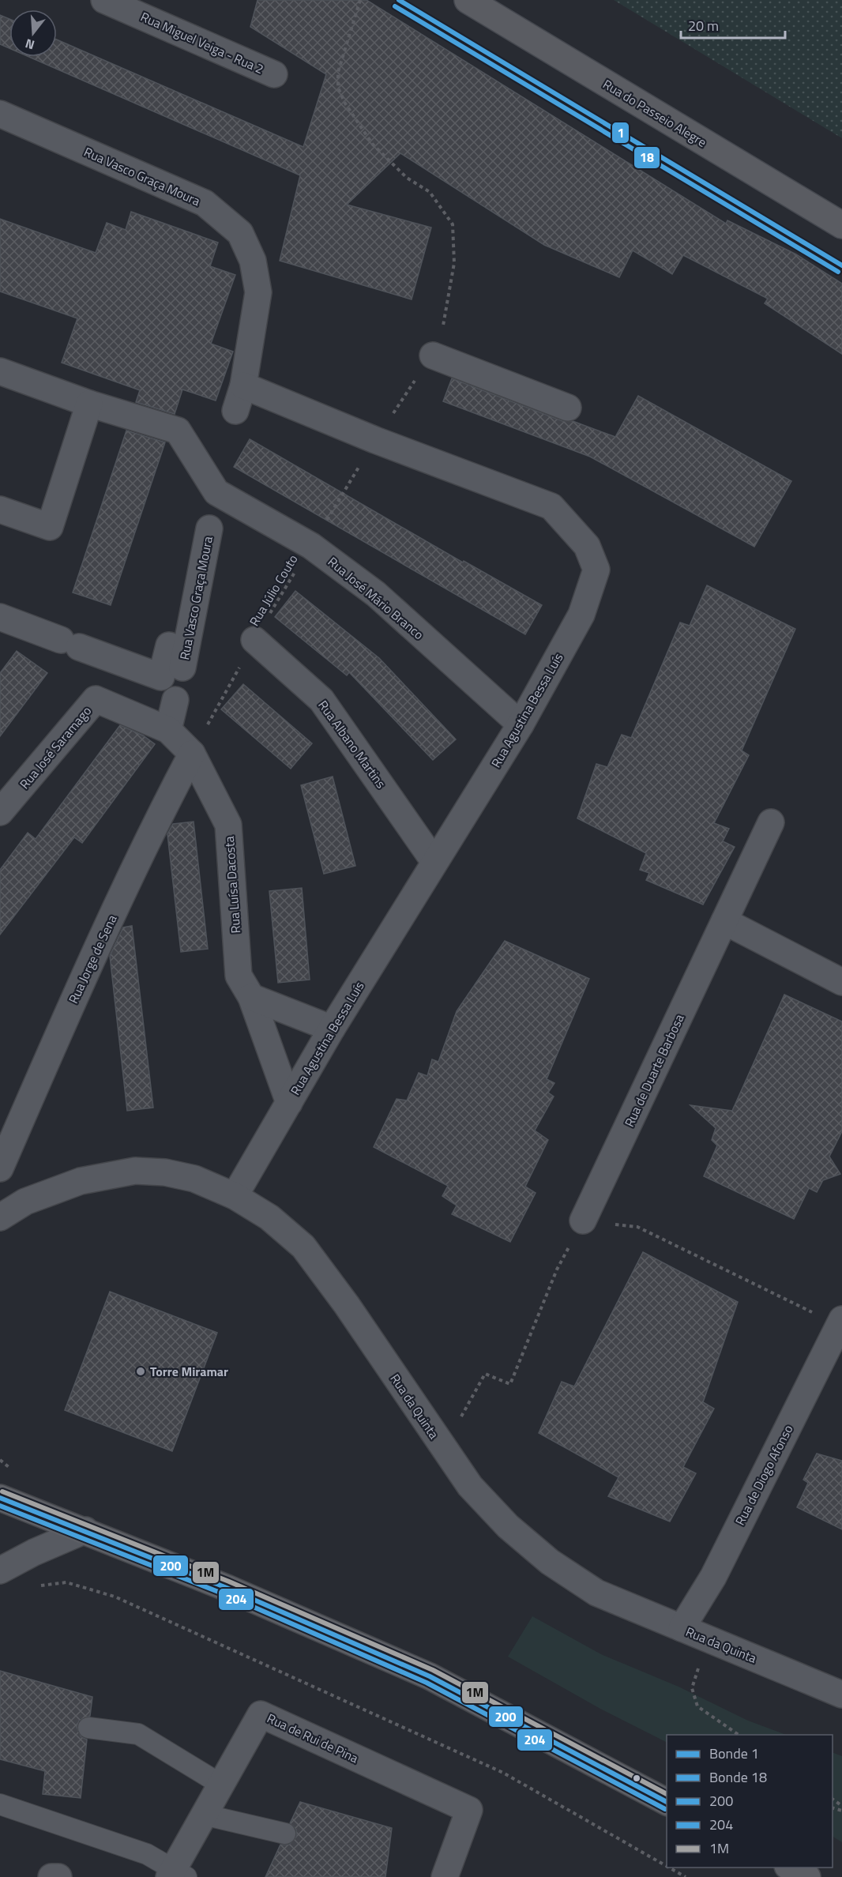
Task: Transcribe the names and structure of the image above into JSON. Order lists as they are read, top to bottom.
{
  "streets": {
    "main road": ["Rua do Passeio Alegre"],
    "street": [
      "Rua Miguel Veiga - Rua 2",
      "Rua Vasco Graça Moura",
      "Rua José Mário Branco",
      "Rua Agustina Bessa Luís",
      "Rua Albano Martins",
      "Rua José Saramago",
      "Rua Luísa Dacosta",
      "Rua Jorge de Sena",
      "Rua de Duarte Barbosa",
      "Rua da Quinta",
      "Rua de Diogo Afonso",
      "Rua de Rui de Pina"
    ],
    "path": ["Rua Júlio Couto"]
  },
  "crossings": [
    ["Rua Vasco Graça Moura", "Rua José Mário Branco"],
    ["Rua Vasco Graça Moura", "Rua Agustina Bessa Luís"],
    ["Rua Júlio Couto", "Rua José Mário Branco"],
    ["Rua Júlio Couto", "Rua Agustina Bessa Luís"],
    ["Rua Júlio Couto", "Rua Albano Martins"],
    ["Rua Júlio Couto", "Rua Luísa Dacosta"],
    ["Rua Júlio Couto", "Rua Jorge de Sena"],
    ["Rua José Mário Branco", "Rua Agustina Bessa Luís"],
    ["Rua Agustina Bessa Luís", "Rua Albano Martins"],
    ["Rua Agustina Bessa Luís", "Rua Luísa Dacosta"],
    ["Rua Agustina Bessa Luís", "Rua da Quinta"],
    ["Rua José Saramago", "Rua Luísa Dacosta"],
    ["Rua Luísa Dacosta", "Rua Jorge de Sena"],
    ["Rua da Quinta", "Rua de Diogo Afonso"]
  ],
  "places": ["Torre Miramar"],
  "lines": [
    "tram line 1",
    "tram line 18",
    "transit line 1M",
    "transit line 200",
    "transit line 204"
  ],
  "legend": [
    "Bonde 1",
    "Bonde 18",
    "200",
    "204",
    "1M"
  ],
  "scale_bar": "20 m",
  "north": "bottom"
}
